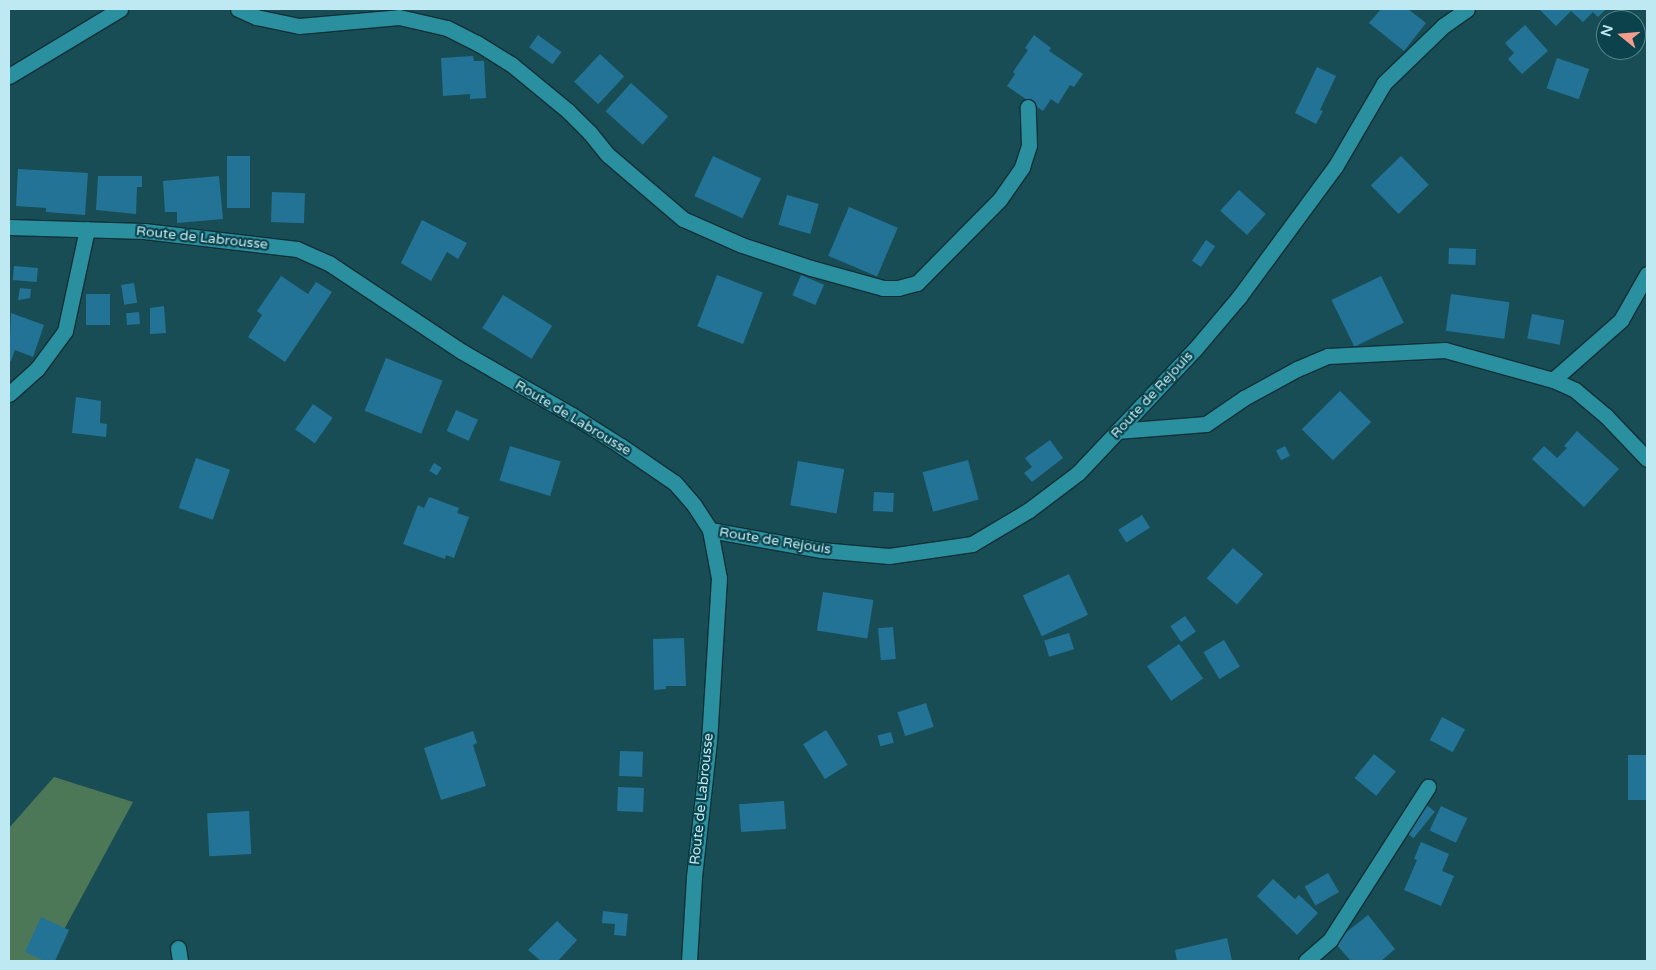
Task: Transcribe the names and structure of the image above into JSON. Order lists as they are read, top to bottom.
{
  "streets": {
    "street": ["Route de Labrousse", "Route de Rejouis"]
  },
  "crossings": [
    ["Route de Labrousse", "Route de Rejouis"]
  ],
  "north": "left"
}
